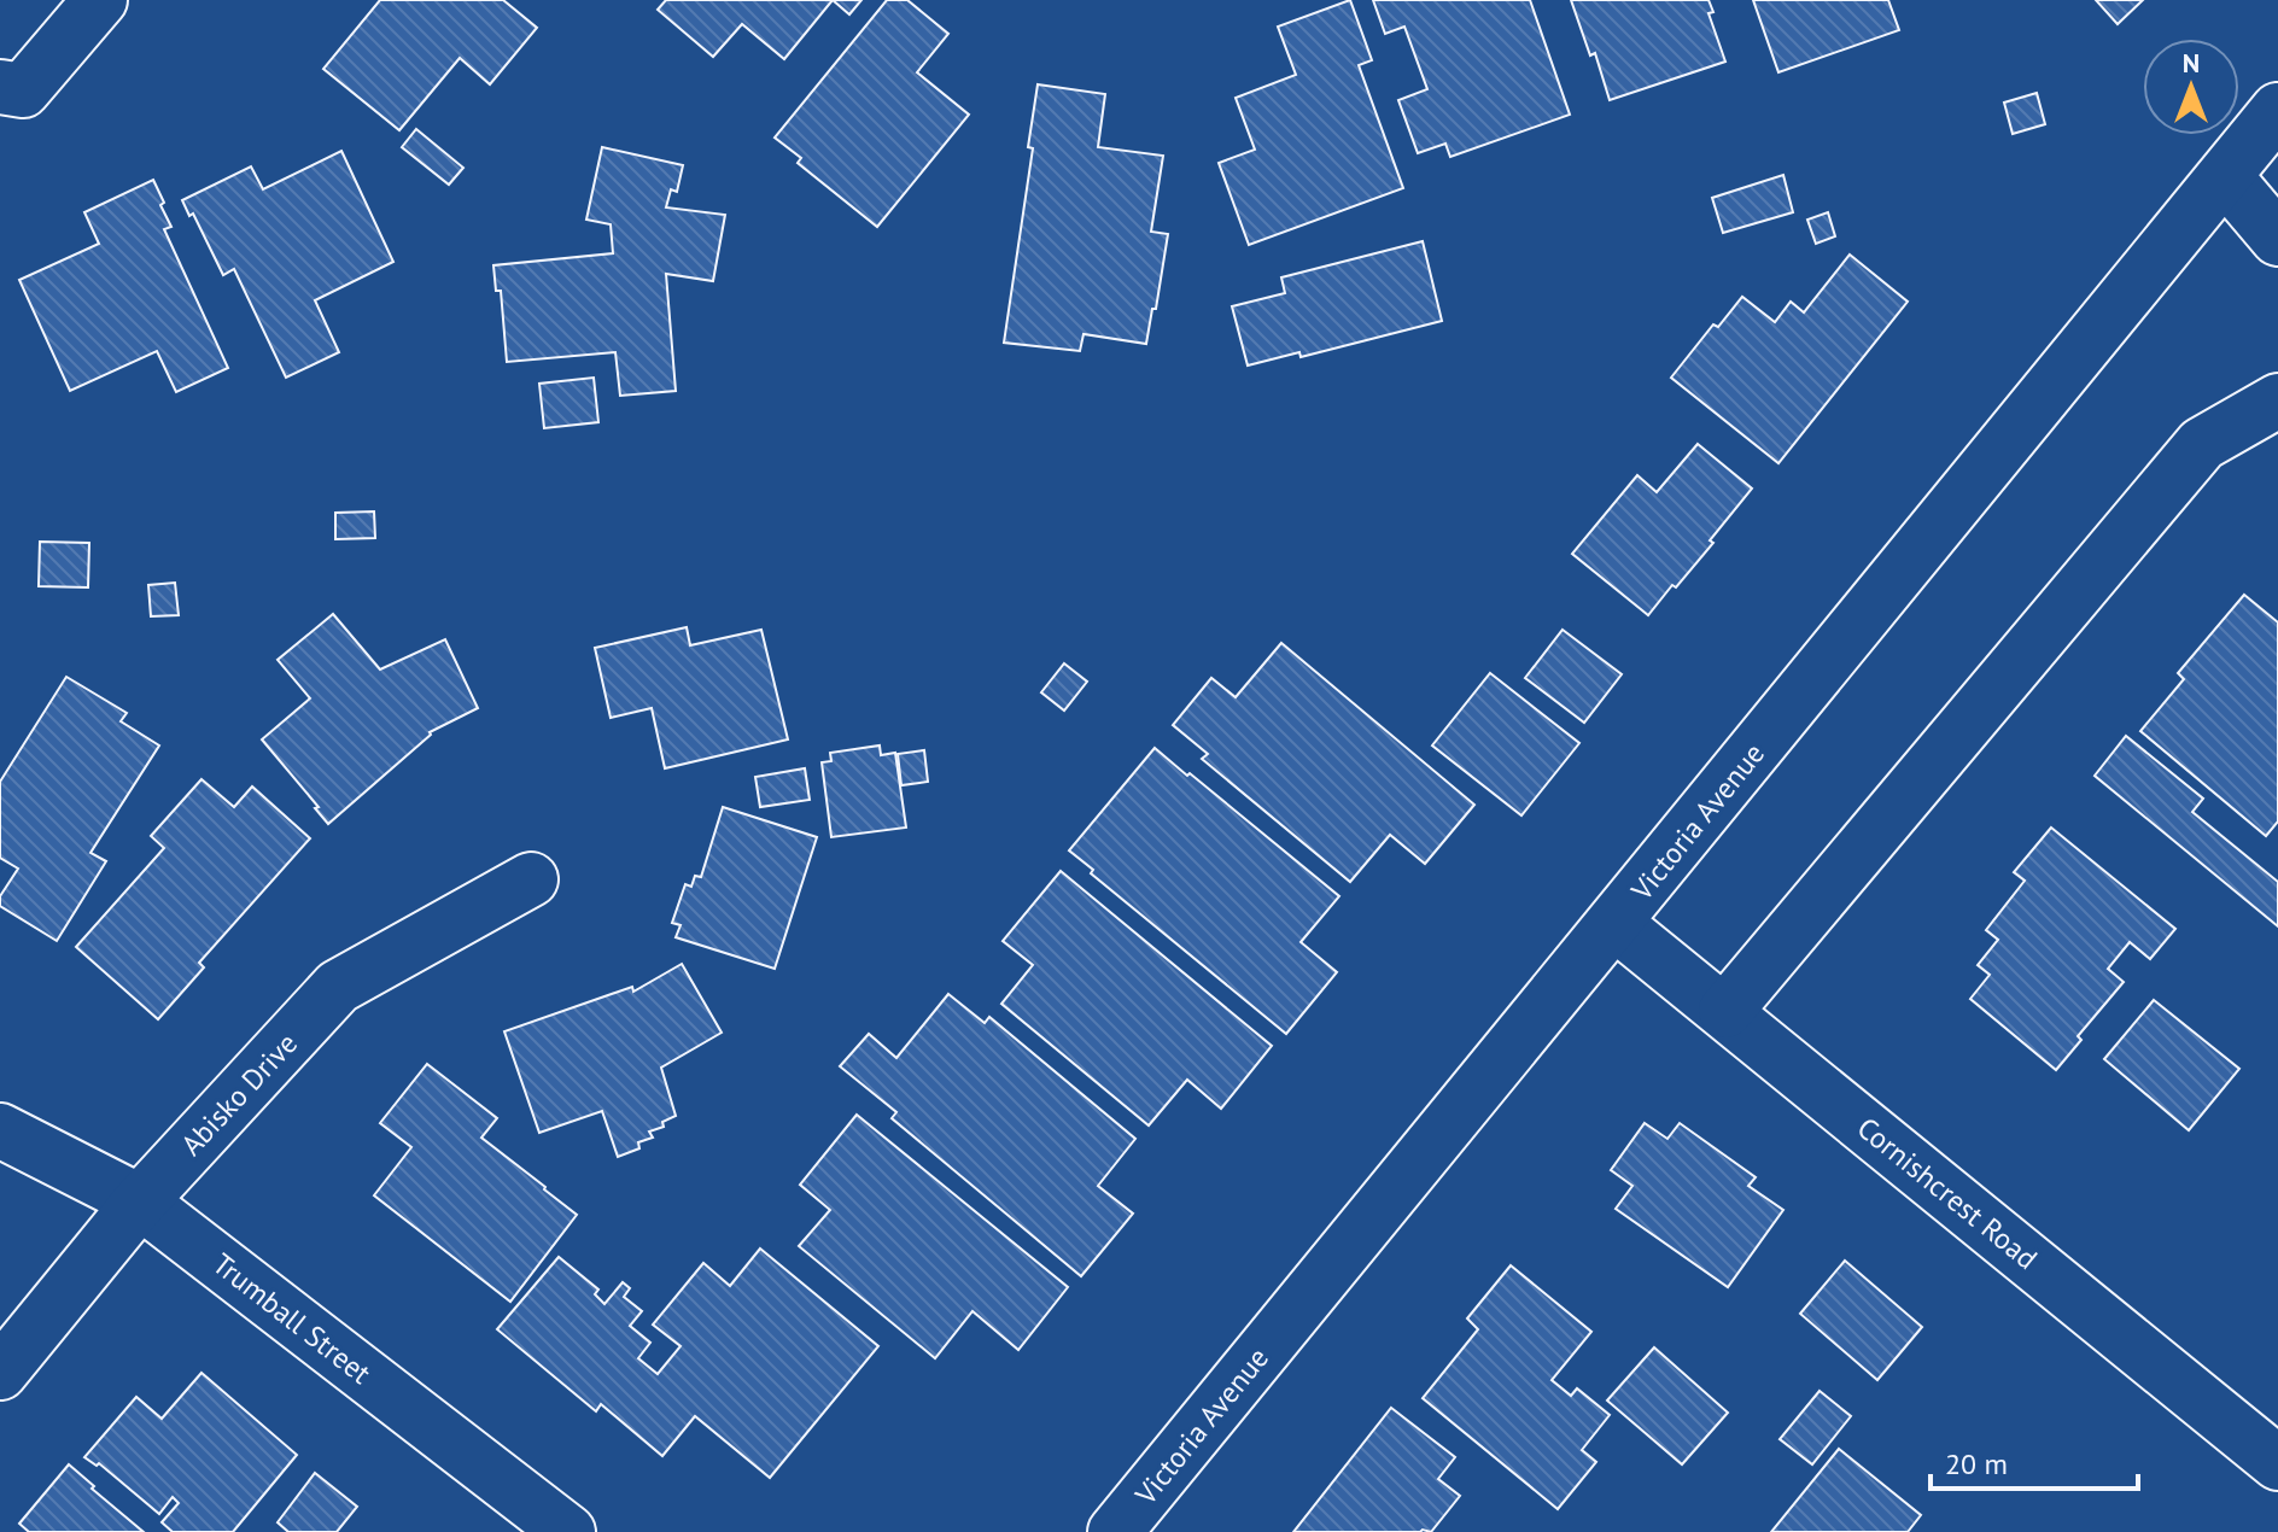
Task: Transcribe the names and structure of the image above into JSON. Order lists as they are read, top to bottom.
{
  "streets": {
    "street": [
      "Victoria Avenue",
      "Abisko Drive",
      "Cornishcrest Road",
      "Trumball Street"
    ]
  },
  "crossings": [
    ["Victoria Avenue", "Cornishcrest Road"],
    ["Abisko Drive", "Trumball Street"]
  ],
  "scale_bar": "20 m",
  "north": "top"
}
